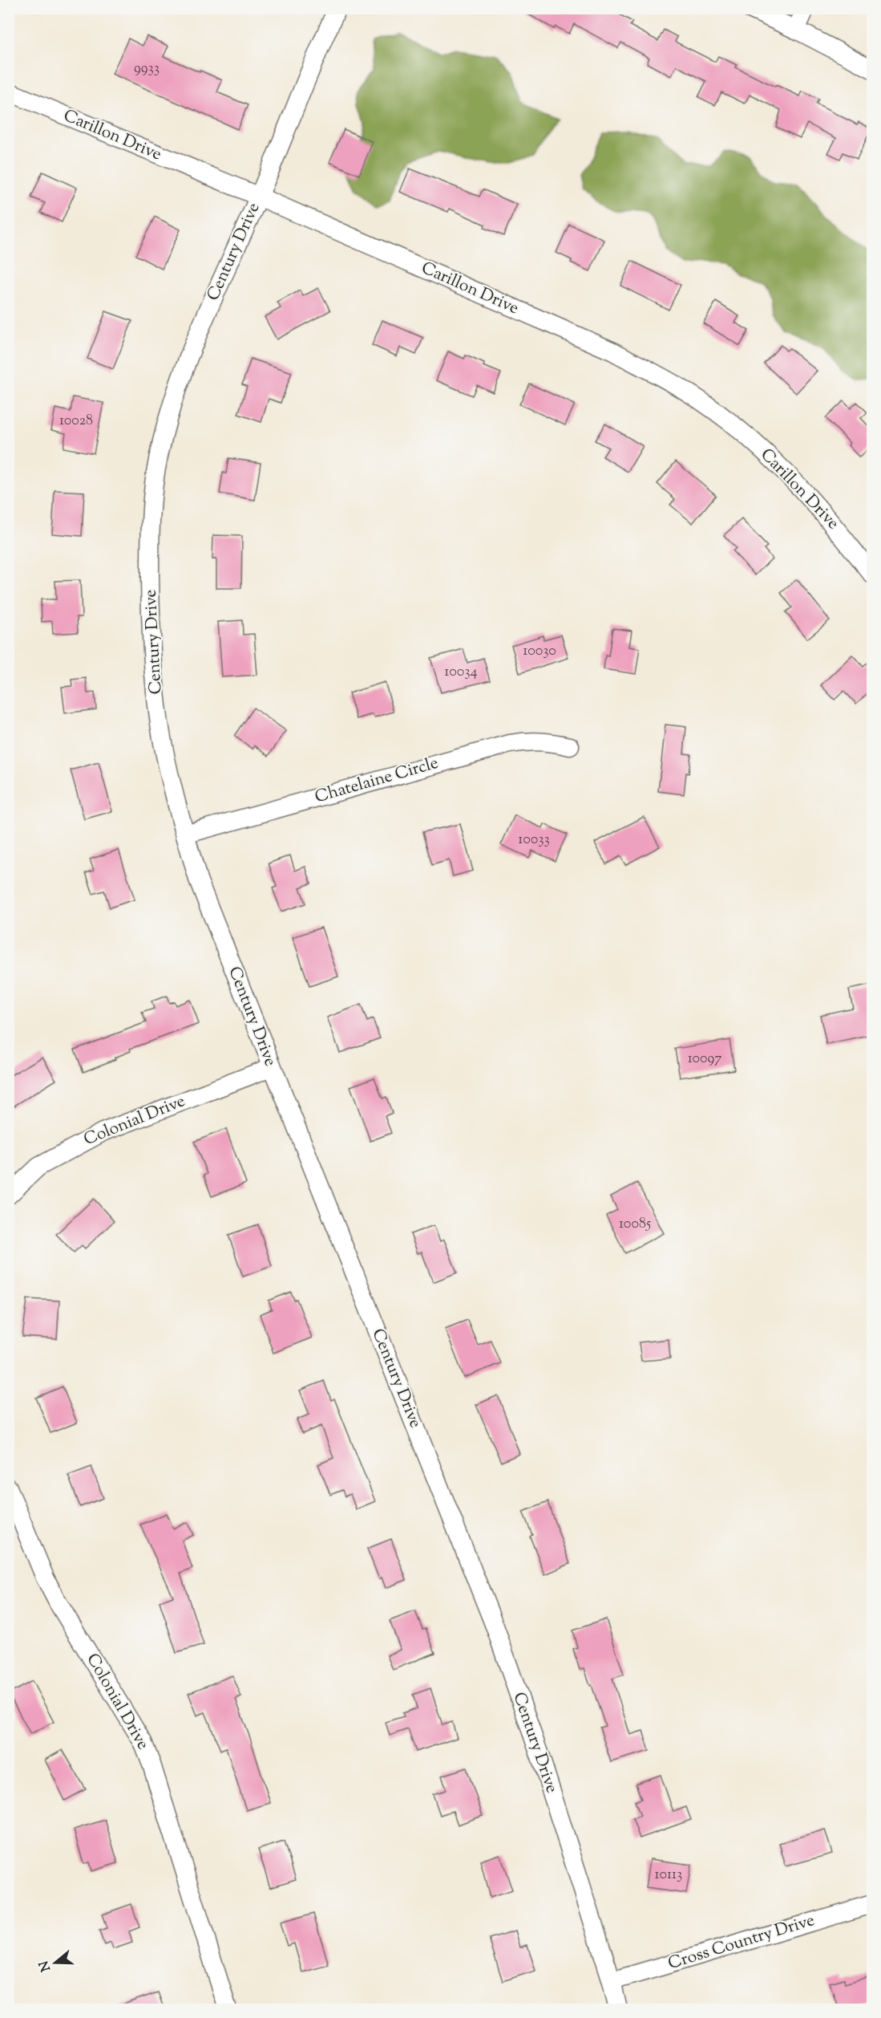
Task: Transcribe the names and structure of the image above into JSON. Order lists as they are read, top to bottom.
{
  "streets": {
    "street": [
      "Carillon Drive",
      "Century Drive",
      "Chatelaine Circle",
      "Colonial Drive",
      "Cross Country Drive"
    ]
  },
  "crossings": [
    ["Carillon Drive", "Century Drive"],
    ["Century Drive", "Chatelaine Circle"],
    ["Century Drive", "Colonial Drive"],
    ["Century Drive", "Cross Country Drive"]
  ],
  "house_numbers": [
    "9933",
    "10028",
    "10030",
    "10034",
    "10033",
    "10097",
    "10085",
    "10113"
  ],
  "north": "left"
}
